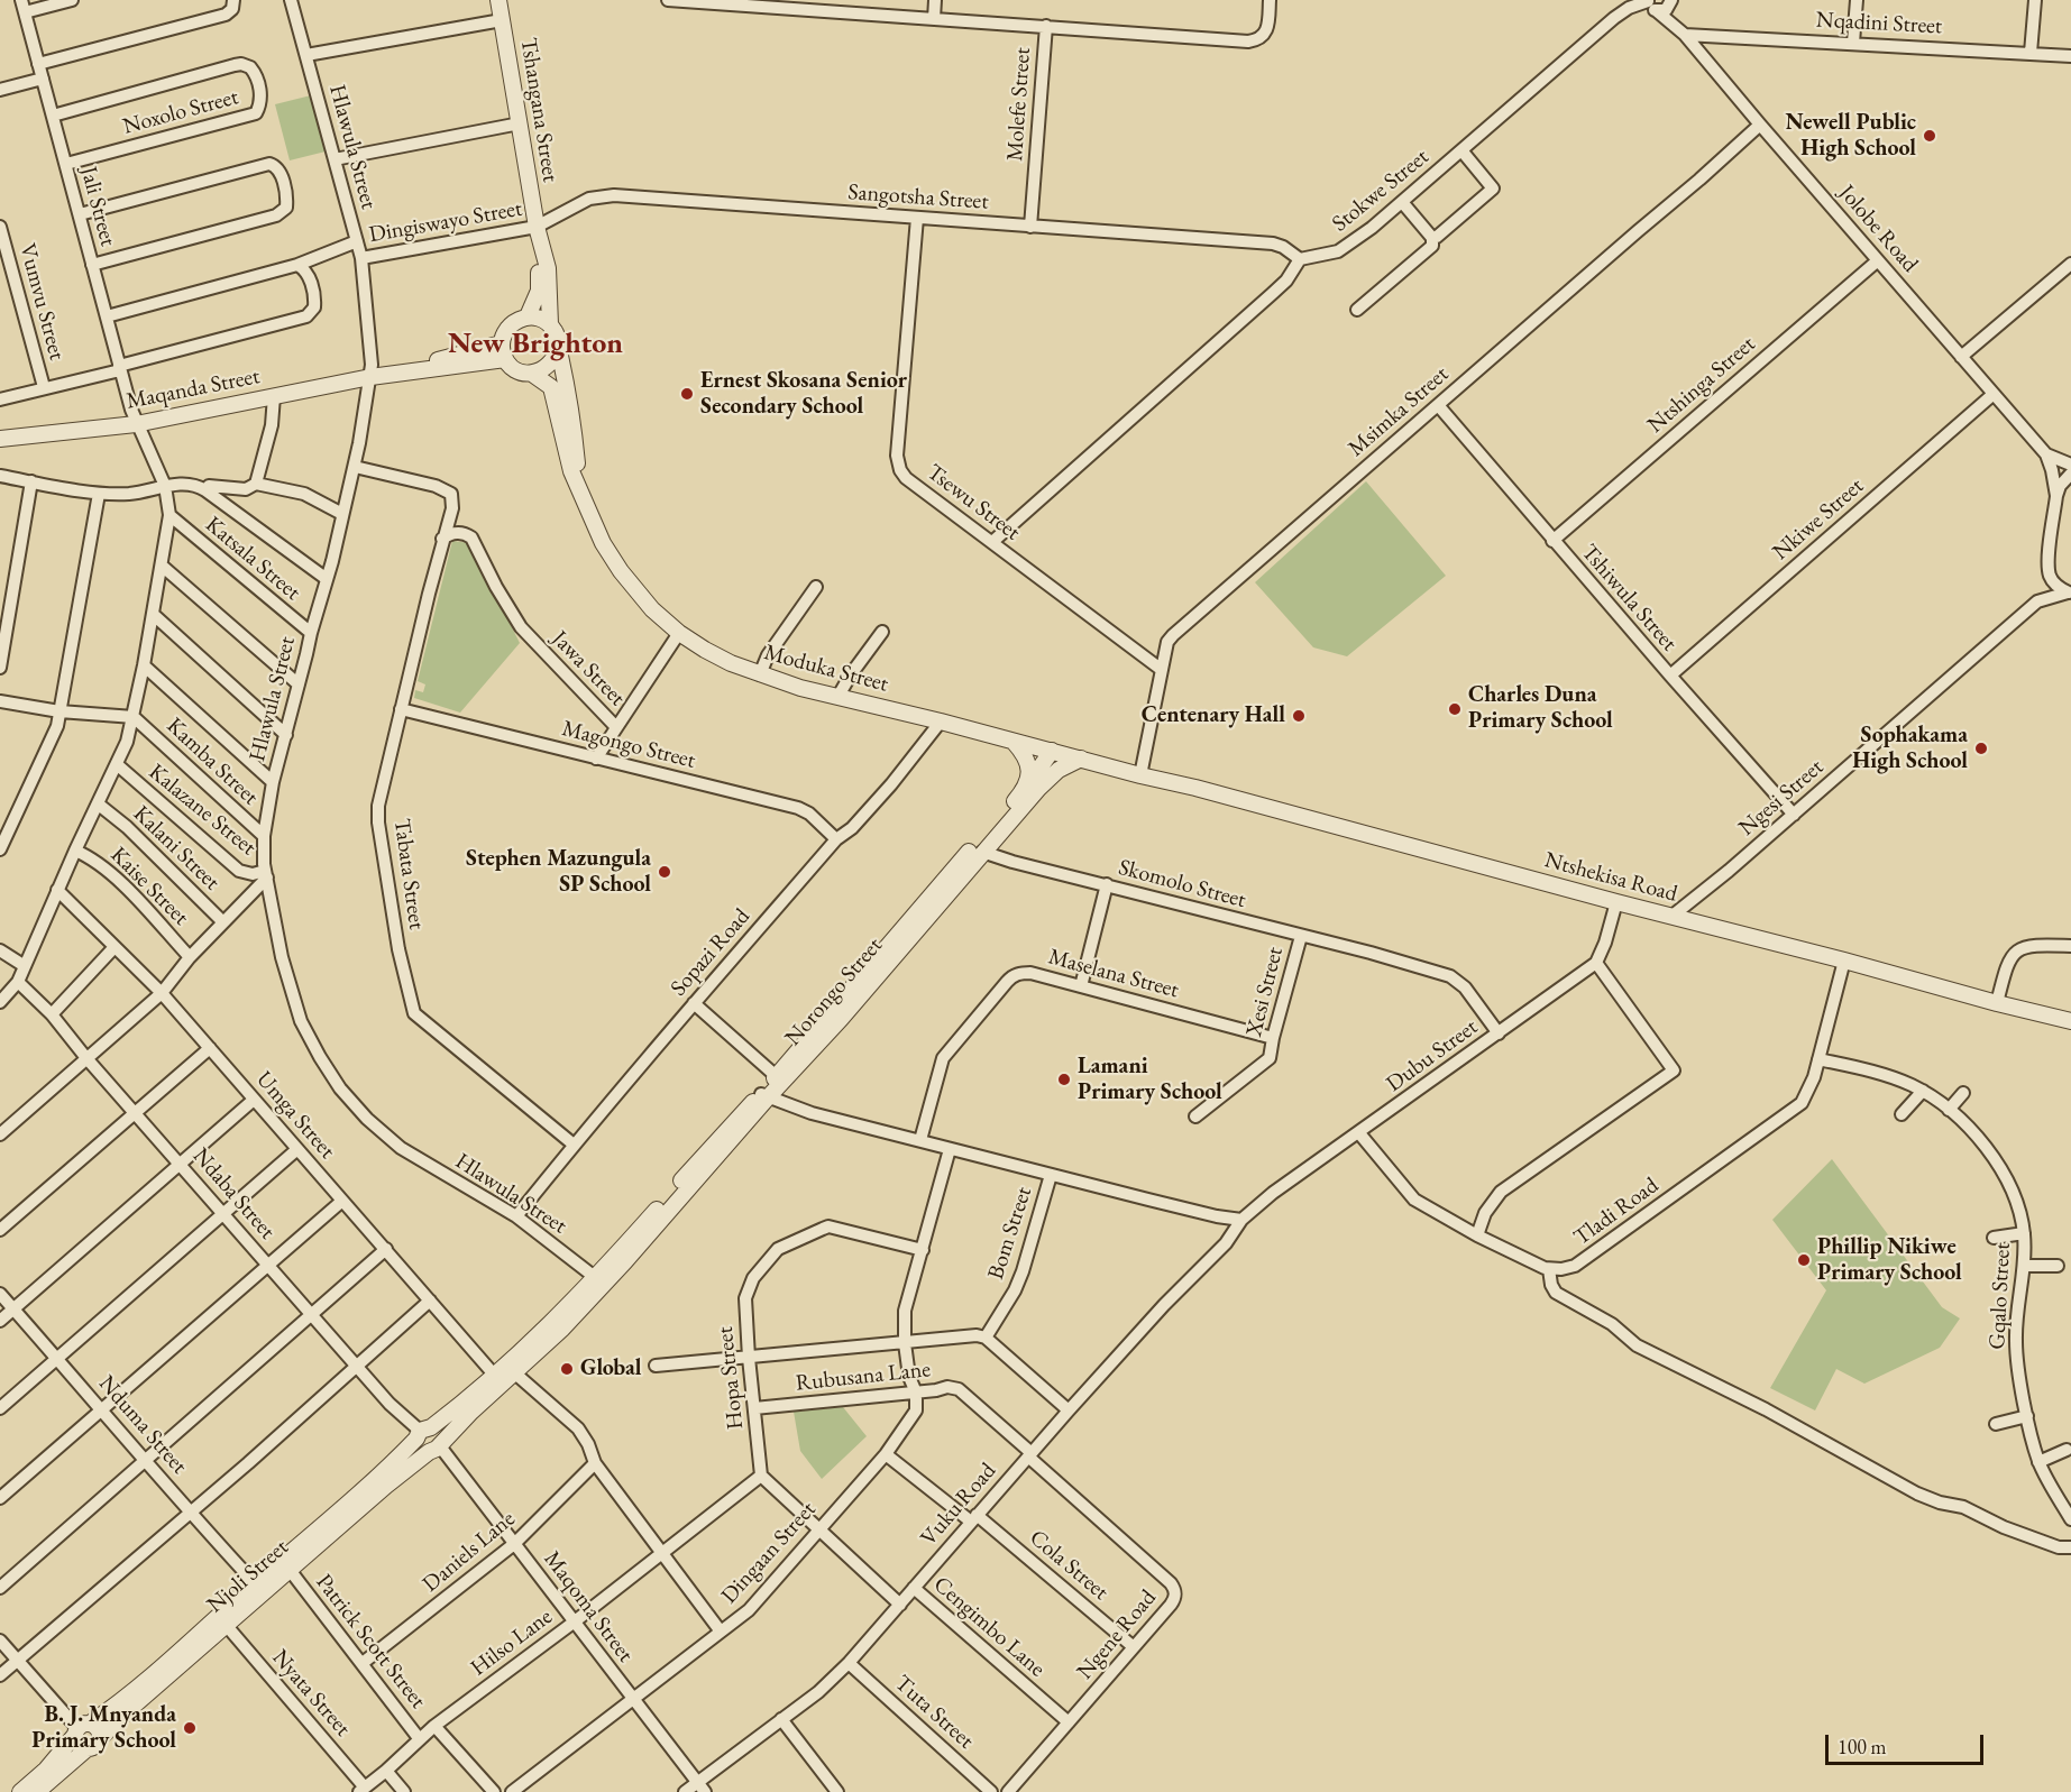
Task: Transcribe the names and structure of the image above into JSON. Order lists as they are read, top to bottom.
{
  "streets": {
    "street": [
      "Nqadini Street",
      "Molefe Street",
      "Tshangana Street",
      "Noxolo Street",
      "Hlawula Street",
      "Stokwe Street",
      "Sangotsha Street",
      "Jali Street",
      "Dingiswayo Street",
      "Jolobe Road",
      "Vumvu Street",
      "Ntshinga Street",
      "Maqanda Street",
      "Msimka Street",
      "Tsewu Street",
      "Nkiwe Street",
      "Katsala Street",
      "Tshiwula Street",
      "Jawa Street",
      "Moduka Street",
      "Magongo Street",
      "Kamba Street",
      "Ngesi Street",
      "Kalazane Street",
      "Kalani Street",
      "Tabata Street",
      "Ntshekisa Road",
      "Skomolo Street",
      "Kaise Street",
      "Sopazi Road",
      "Maselana Street",
      "Norongo Street",
      "Xesi Street",
      "Dubu Street",
      "Umga Street",
      "Ndaba Street",
      "Tladi Road",
      "Bom Street",
      "Gqalo Street",
      "Rubusana Lane",
      "Hopa Street",
      "Nduma Street",
      "Vuku Road",
      "Daniels Lane",
      "Dingaan Street",
      "Cola Street",
      "Njoli Street",
      "Maqoma Street",
      "Cengimbo Lane",
      "Ngene Road",
      "Patrick Scott Street",
      "Hilso Lane",
      "Nyata Street",
      "Tuta Street"
    ]
  },
  "crossings": [
    ["Nqadini Street", "Jolobe Road"],
    ["Molefe Street", "Sangotsha Street"],
    ["Tshangana Street", "Sangotsha Street"],
    ["Tshangana Street", "Dingiswayo Street"],
    ["Tshangana Street", "Maqanda Street"],
    ["Tshangana Street", "Moduka Street"],
    ["Noxolo Street", "Jali Street"],
    ["Hlawula Street", "Dingiswayo Street"],
    ["Hlawula Street", "Maqanda Street"],
    ["Hlawula Street", "Katsala Street"],
    ["Hlawula Street", "Kamba Street"],
    ["Hlawula Street", "Kalazane Street"],
    ["Hlawula Street", "Tabata Street"],
    ["Hlawula Street", "Sopazi Road"],
    ["Stokwe Street", "Sangotsha Street"],
    ["Stokwe Street", "Jolobe Road"],
    ["Sangotsha Street", "Dingiswayo Street"],
    ["Sangotsha Street", "Tsewu Street"],
    ["Jali Street", "Maqanda Street"],
    ["Jali Street", "Katsala Street"],
    ["Jali Street", "Kamba Street"],
    ["Jali Street", "Kalazane Street"],
    ["Jali Street", "Kalani Street"],
    ["Jali Street", "Kaise Street"],
    ["Jali Street", "Umga Street"],
    ["Jali Street", "Ndaba Street"],
    ["Jolobe Road", "Ntshinga Street"],
    ["Jolobe Road", "Msimka Street"],
    ["Jolobe Road", "Nkiwe Street"],
    ["Ntshinga Street", "Tshiwula Street"],
    ["Maqanda Street", "Moduka Street"],
    ["Msimka Street", "Tsewu Street"],
    ["Msimka Street", "Tshiwula Street"],
    ["Msimka Street", "Moduka Street"],
    ["Msimka Street", "Ntshekisa Road"],
    ["Nkiwe Street", "Tshiwula Street"],
    ["Tshiwula Street", "Ngesi Street"],
    ["Jawa Street", "Moduka Street"],
    ["Jawa Street", "Magongo Street"],
    ["Jawa Street", "Tabata Street"],
    ["Moduka Street", "Ntshekisa Road"],
    ["Moduka Street", "Sopazi Road"],
    ["Moduka Street", "Norongo Street"],
    ["Magongo Street", "Tabata Street"],
    ["Magongo Street", "Sopazi Road"],
    ["Ngesi Street", "Ntshekisa Road"],
    ["Tabata Street", "Sopazi Road"],
    ["Ntshekisa Road", "Tladi Road"],
    ["Skomolo Street", "Norongo Street"],
    ["Skomolo Street", "Xesi Street"],
    ["Skomolo Street", "Dubu Street"],
    ["Maselana Street", "Xesi Street"],
    ["Norongo Street", "Njoli Street"],
    ["Dubu Street", "Vuku Road"],
    ["Ndaba Street", "Njoli Street"],
    ["Tladi Road", "Gqalo Street"],
    ["Rubusana Lane", "Hopa Street"],
    ["Rubusana Lane", "Vuku Road"],
    ["Rubusana Lane", "Dingaan Street"],
    ["Rubusana Lane", "Ngene Road"],
    ["Hopa Street", "Hilso Lane"],
    ["Nduma Street", "Njoli Street"],
    ["Vuku Road", "Cola Street"],
    ["Vuku Road", "Maqoma Street"],
    ["Vuku Road", "Cengimbo Lane"],
    ["Vuku Road", "Ngene Road"],
    ["Vuku Road", "Tuta Street"],
    ["Daniels Lane", "Maqoma Street"],
    ["Daniels Lane", "Patrick Scott Street"],
    ["Dingaan Street", "Cola Street"],
    ["Dingaan Street", "Maqoma Street"],
    ["Cola Street", "Ngene Road"],
    ["Njoli Street", "Maqoma Street"],
    ["Njoli Street", "Patrick Scott Street"],
    ["Njoli Street", "Nyata Street"],
    ["Maqoma Street", "Hilso Lane"],
    ["Cengimbo Lane", "Ngene Road"],
    ["Patrick Scott Street", "Hilso Lane"],
    ["Hilso Lane", "Nyata Street"]
  ],
  "districts": ["New Brighton"],
  "places": [
    "Newell Public High School",
    "Ernest Skosana Senior Secondary School",
    "Charles Duna Primary School",
    "Centenary Hall",
    "Sophakama High School",
    "Stephen Mazungula SP School",
    "Lamani Primary School",
    "Phillip Nikiwe Primary School",
    "Global",
    "B. J. Mnyanda Primary School"
  ],
  "scale_bar": "100 m"
}
